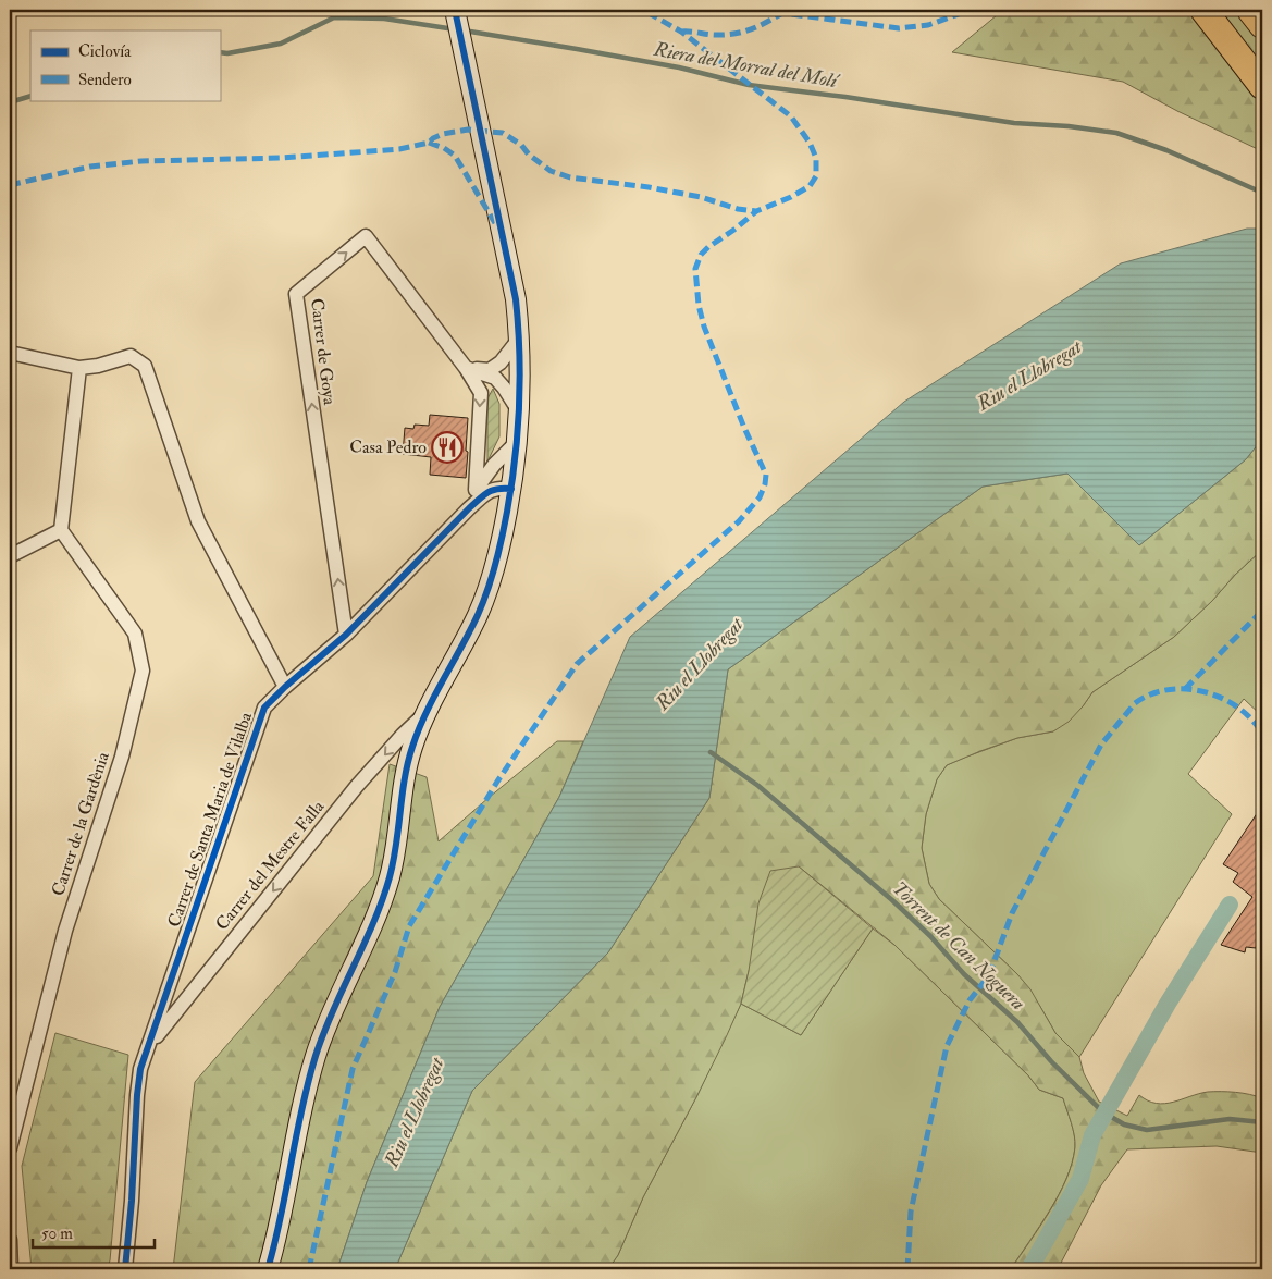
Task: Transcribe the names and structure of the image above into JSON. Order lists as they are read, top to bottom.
{
  "streets": {
    "street": [
      "Carrer de Goya",
      "Carrer de Santa Maria de Vilalba",
      "Carrer de la Gardènia",
      "Carrer del Mestre Falla"
    ]
  },
  "crossings": [
    ["Carrer de Goya", "Carrer de Santa Maria de Vilalba"],
    ["Carrer de Santa Maria de Vilalba", "Carrer del Mestre Falla"]
  ],
  "water": ["Riera del Morral del Molí", "Riu el Llobregat", "Torrent de Can Noguera"],
  "places": {
    "restaurant": ["Casa Pedro"]
  },
  "legend": ["Ciclovía", "Sendero"],
  "scale_bar": "50 m"
}
